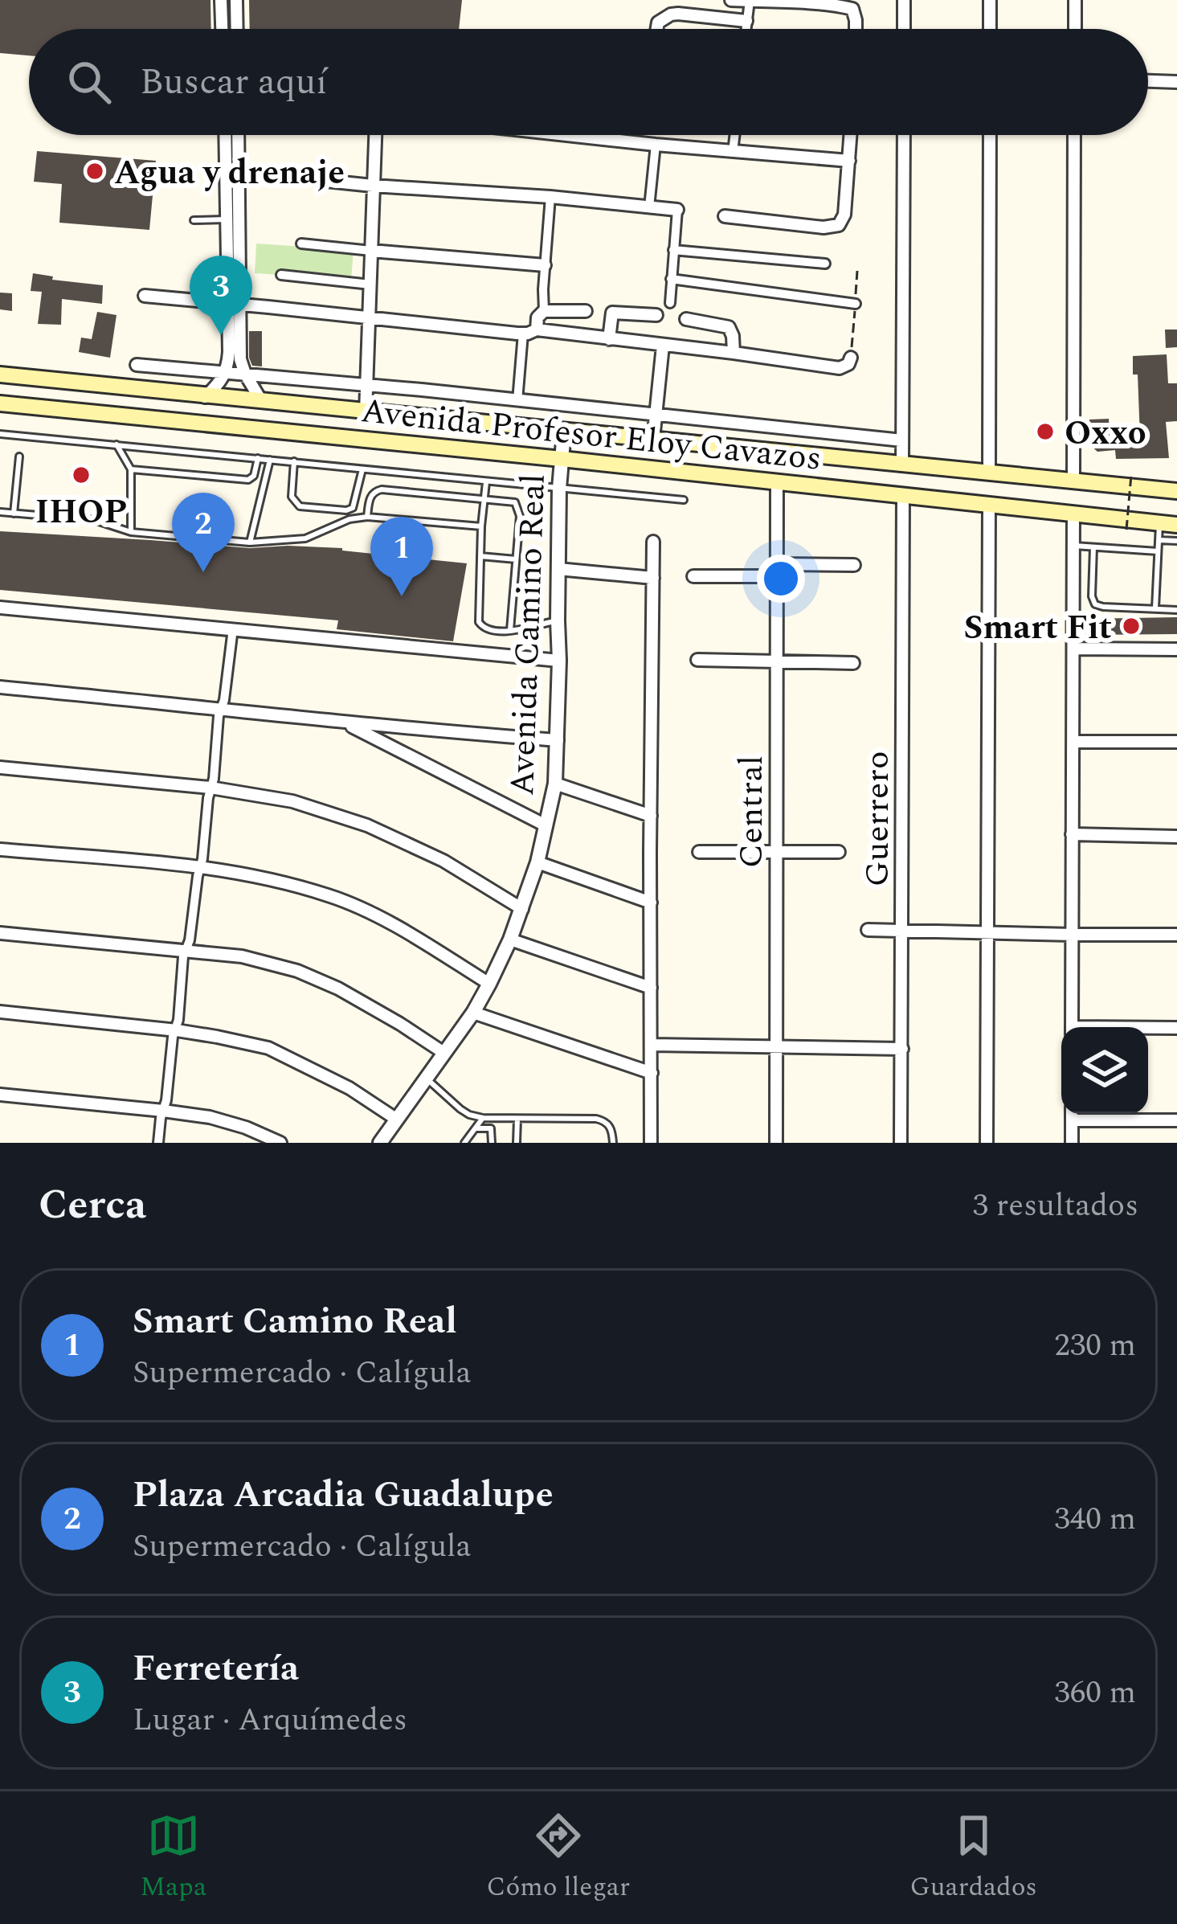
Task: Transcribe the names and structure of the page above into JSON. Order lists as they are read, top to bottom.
{
  "streets": {
    "main road": ["Avenida Profesor Eloy Cavazos"],
    "street": ["Avenida Camino Real", "Central", "Guerrero"]
  },
  "crossings": [
    ["Avenida Profesor Eloy Cavazos", "Avenida Camino Real"],
    ["Avenida Profesor Eloy Cavazos", "Central"],
    ["Avenida Profesor Eloy Cavazos", "Guerrero"]
  ],
  "places": [
    "Agua y drenaje",
    "Oxxo",
    "IHOP",
    "Smart Fit"
  ],
  "page": {
    "search": "Buscar aquí",
    "pins": ["3", "2", "1"],
    "heading": ["Cerca", "3 resultados"],
    "list": [
      {
        "mark": "1",
        "name": "Smart Camino Real",
        "note": "Supermercado · Calígula",
        "value": "230 m"
      },
      {
        "mark": "2",
        "name": "Plaza Arcadia Guadalupe",
        "note": "Supermercado · Calígula",
        "value": "340 m"
      },
      {
        "mark": "3",
        "name": "Ferretería",
        "note": "Lugar · Arquímedes",
        "value": "360 m"
      }
    ],
    "nav": ["Mapa", "Cómo llegar", "Guardados"]
  }
}
